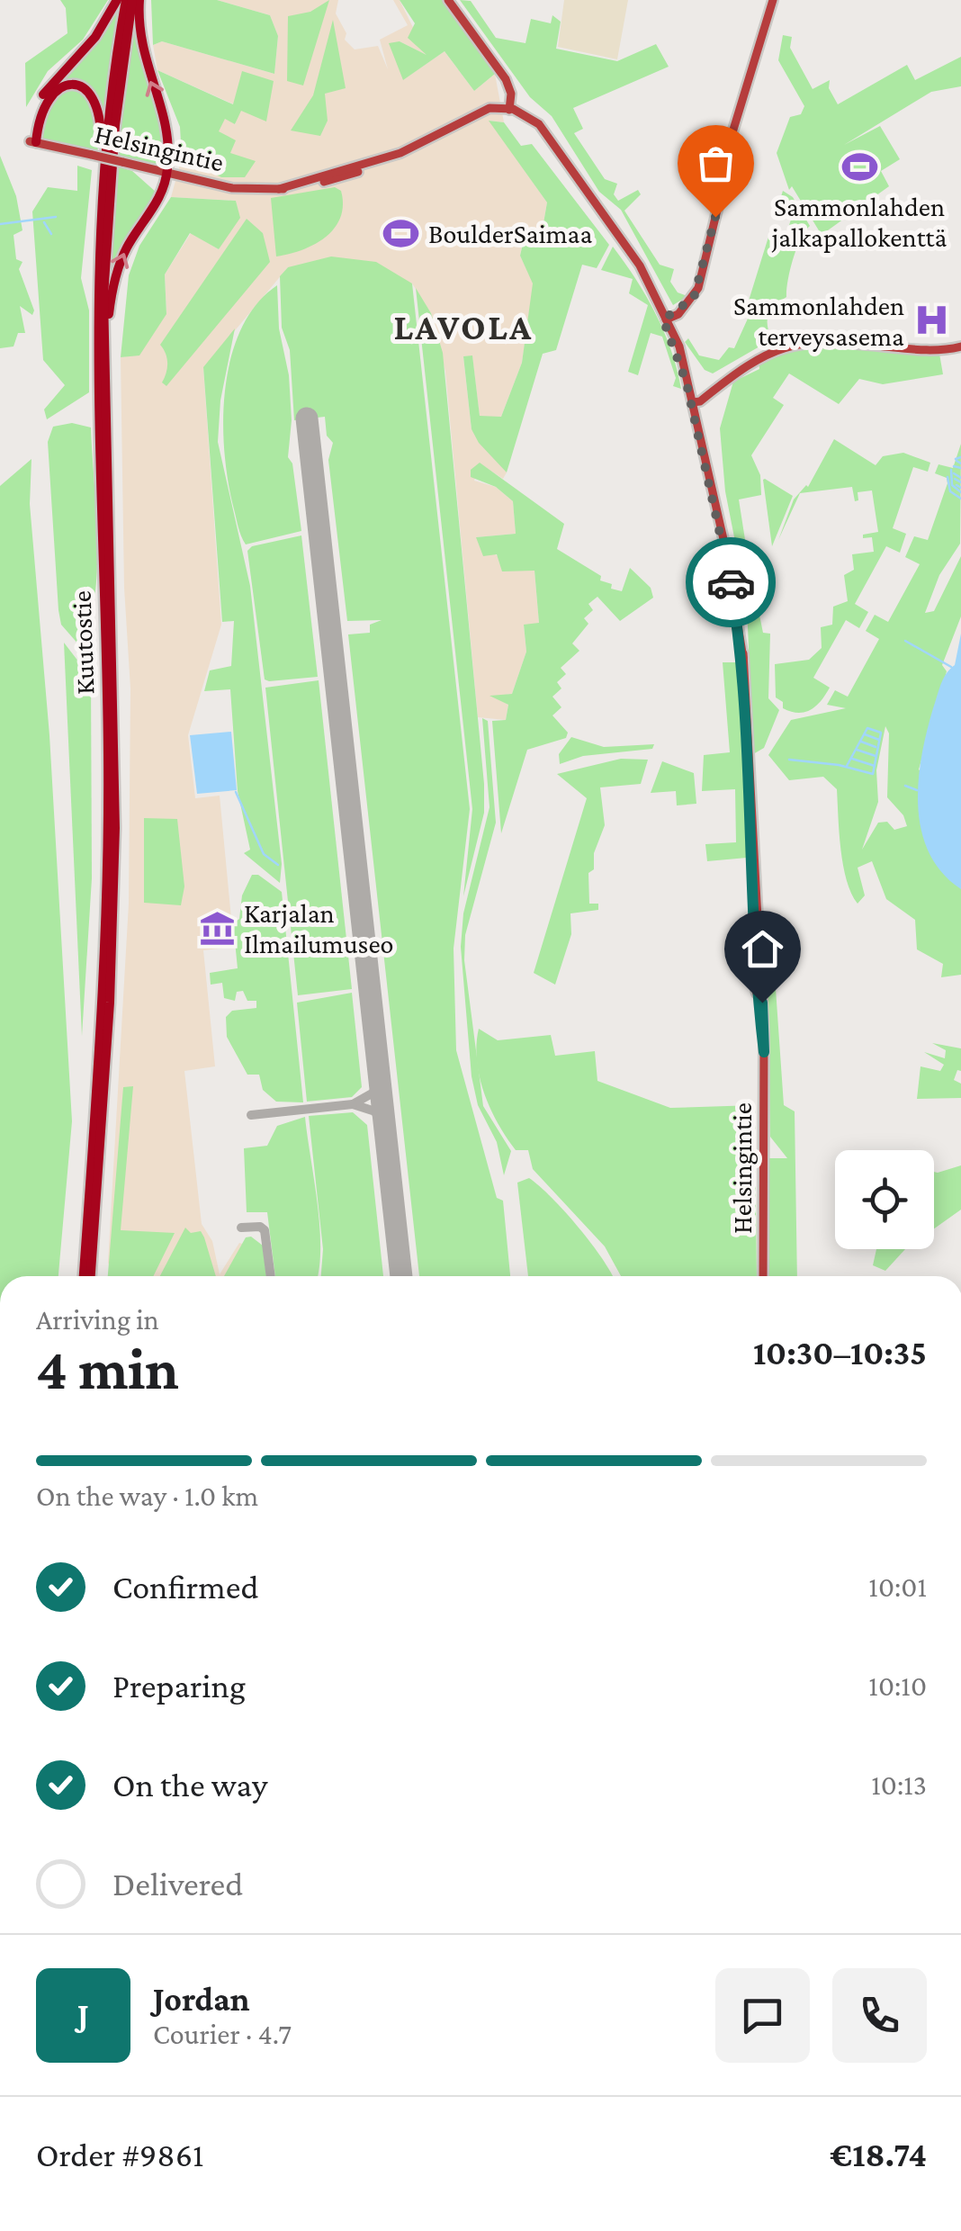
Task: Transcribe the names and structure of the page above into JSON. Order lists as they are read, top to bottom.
{
  "streets": {
    "highway": ["Kuutostie"],
    "main road": ["Helsingintie"]
  },
  "districts": ["LAVOLA"],
  "places": {
    "sports": ["Sammonlahden jalkapallokenttä", "BoulderSaimaa"],
    "hospital": ["Sammonlahden terveysasema"],
    "museum": ["Karjalan Ilmailumuseo"]
  },
  "page": {
    "heading": ["4 min", "Arriving in", "10:30–10:35"],
    "panel": [
      "Jordan",
      "Courier · 4.7",
      "Order #9861",
      "€18.74"
    ],
    "bar": "On the way · 1.0 km",
    "list": [
      ["Confirmed", "10:01"],
      ["Preparing", "10:10"],
      ["On the way", "10:13"],
      "Delivered"
    ],
    "round": "J"
  }
}
